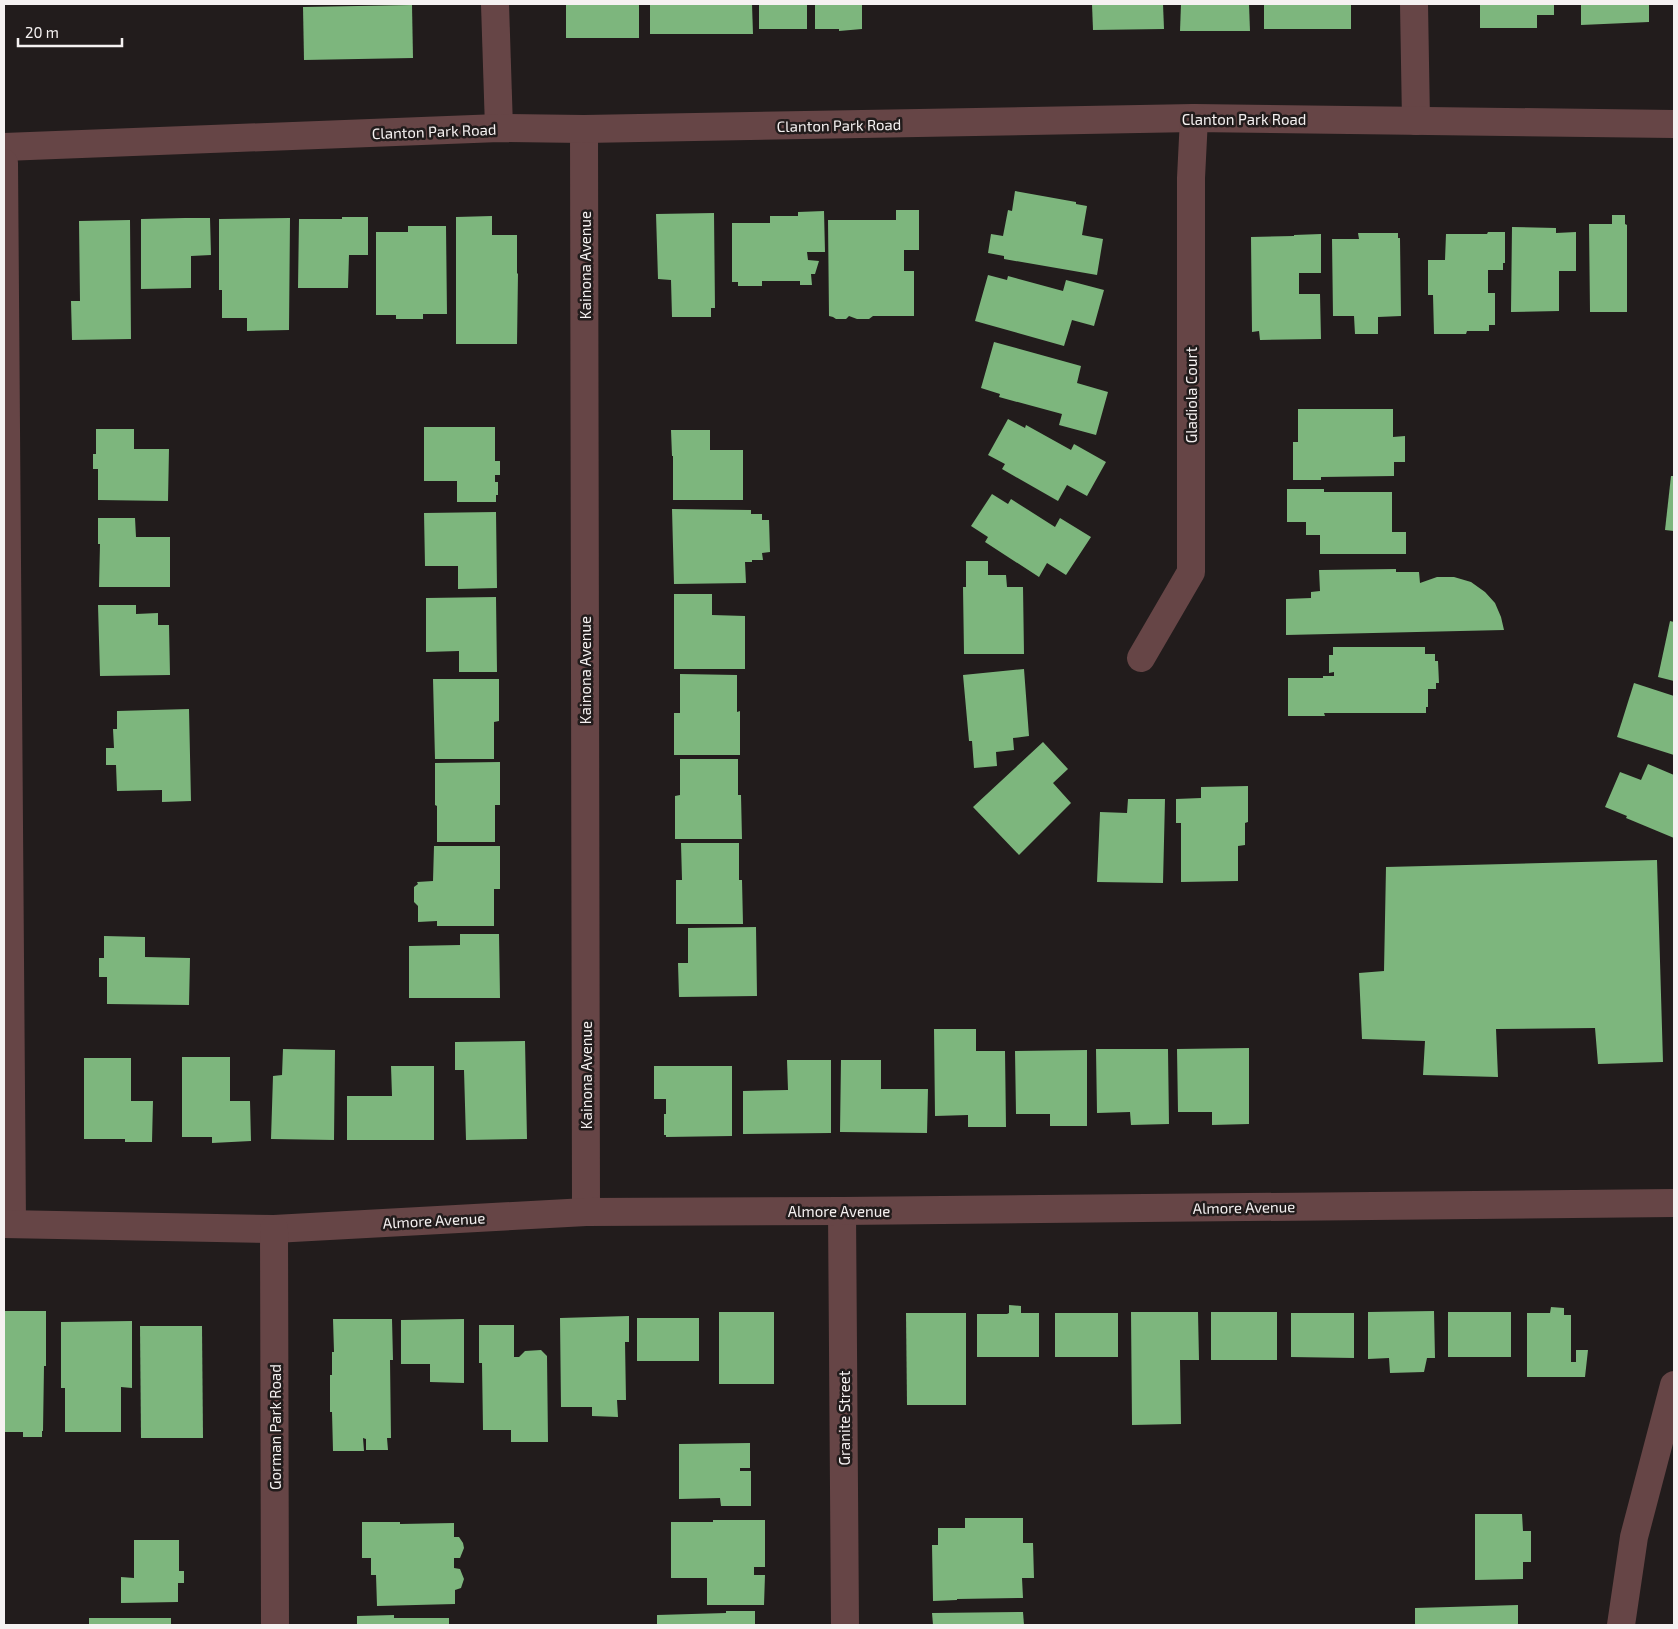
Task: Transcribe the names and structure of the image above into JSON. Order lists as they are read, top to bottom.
{
  "streets": {
    "street": [
      "Clanton Park Road",
      "Kainona Avenue",
      "Gladiola Court",
      "Almore Avenue",
      "Granite Street",
      "Gorman Park Road"
    ]
  },
  "crossings": [
    ["Clanton Park Road", "Kainona Avenue"],
    ["Clanton Park Road", "Gladiola Court"],
    ["Kainona Avenue", "Almore Avenue"],
    ["Almore Avenue", "Granite Street"],
    ["Almore Avenue", "Gorman Park Road"]
  ],
  "scale_bar": "20 m"
}
